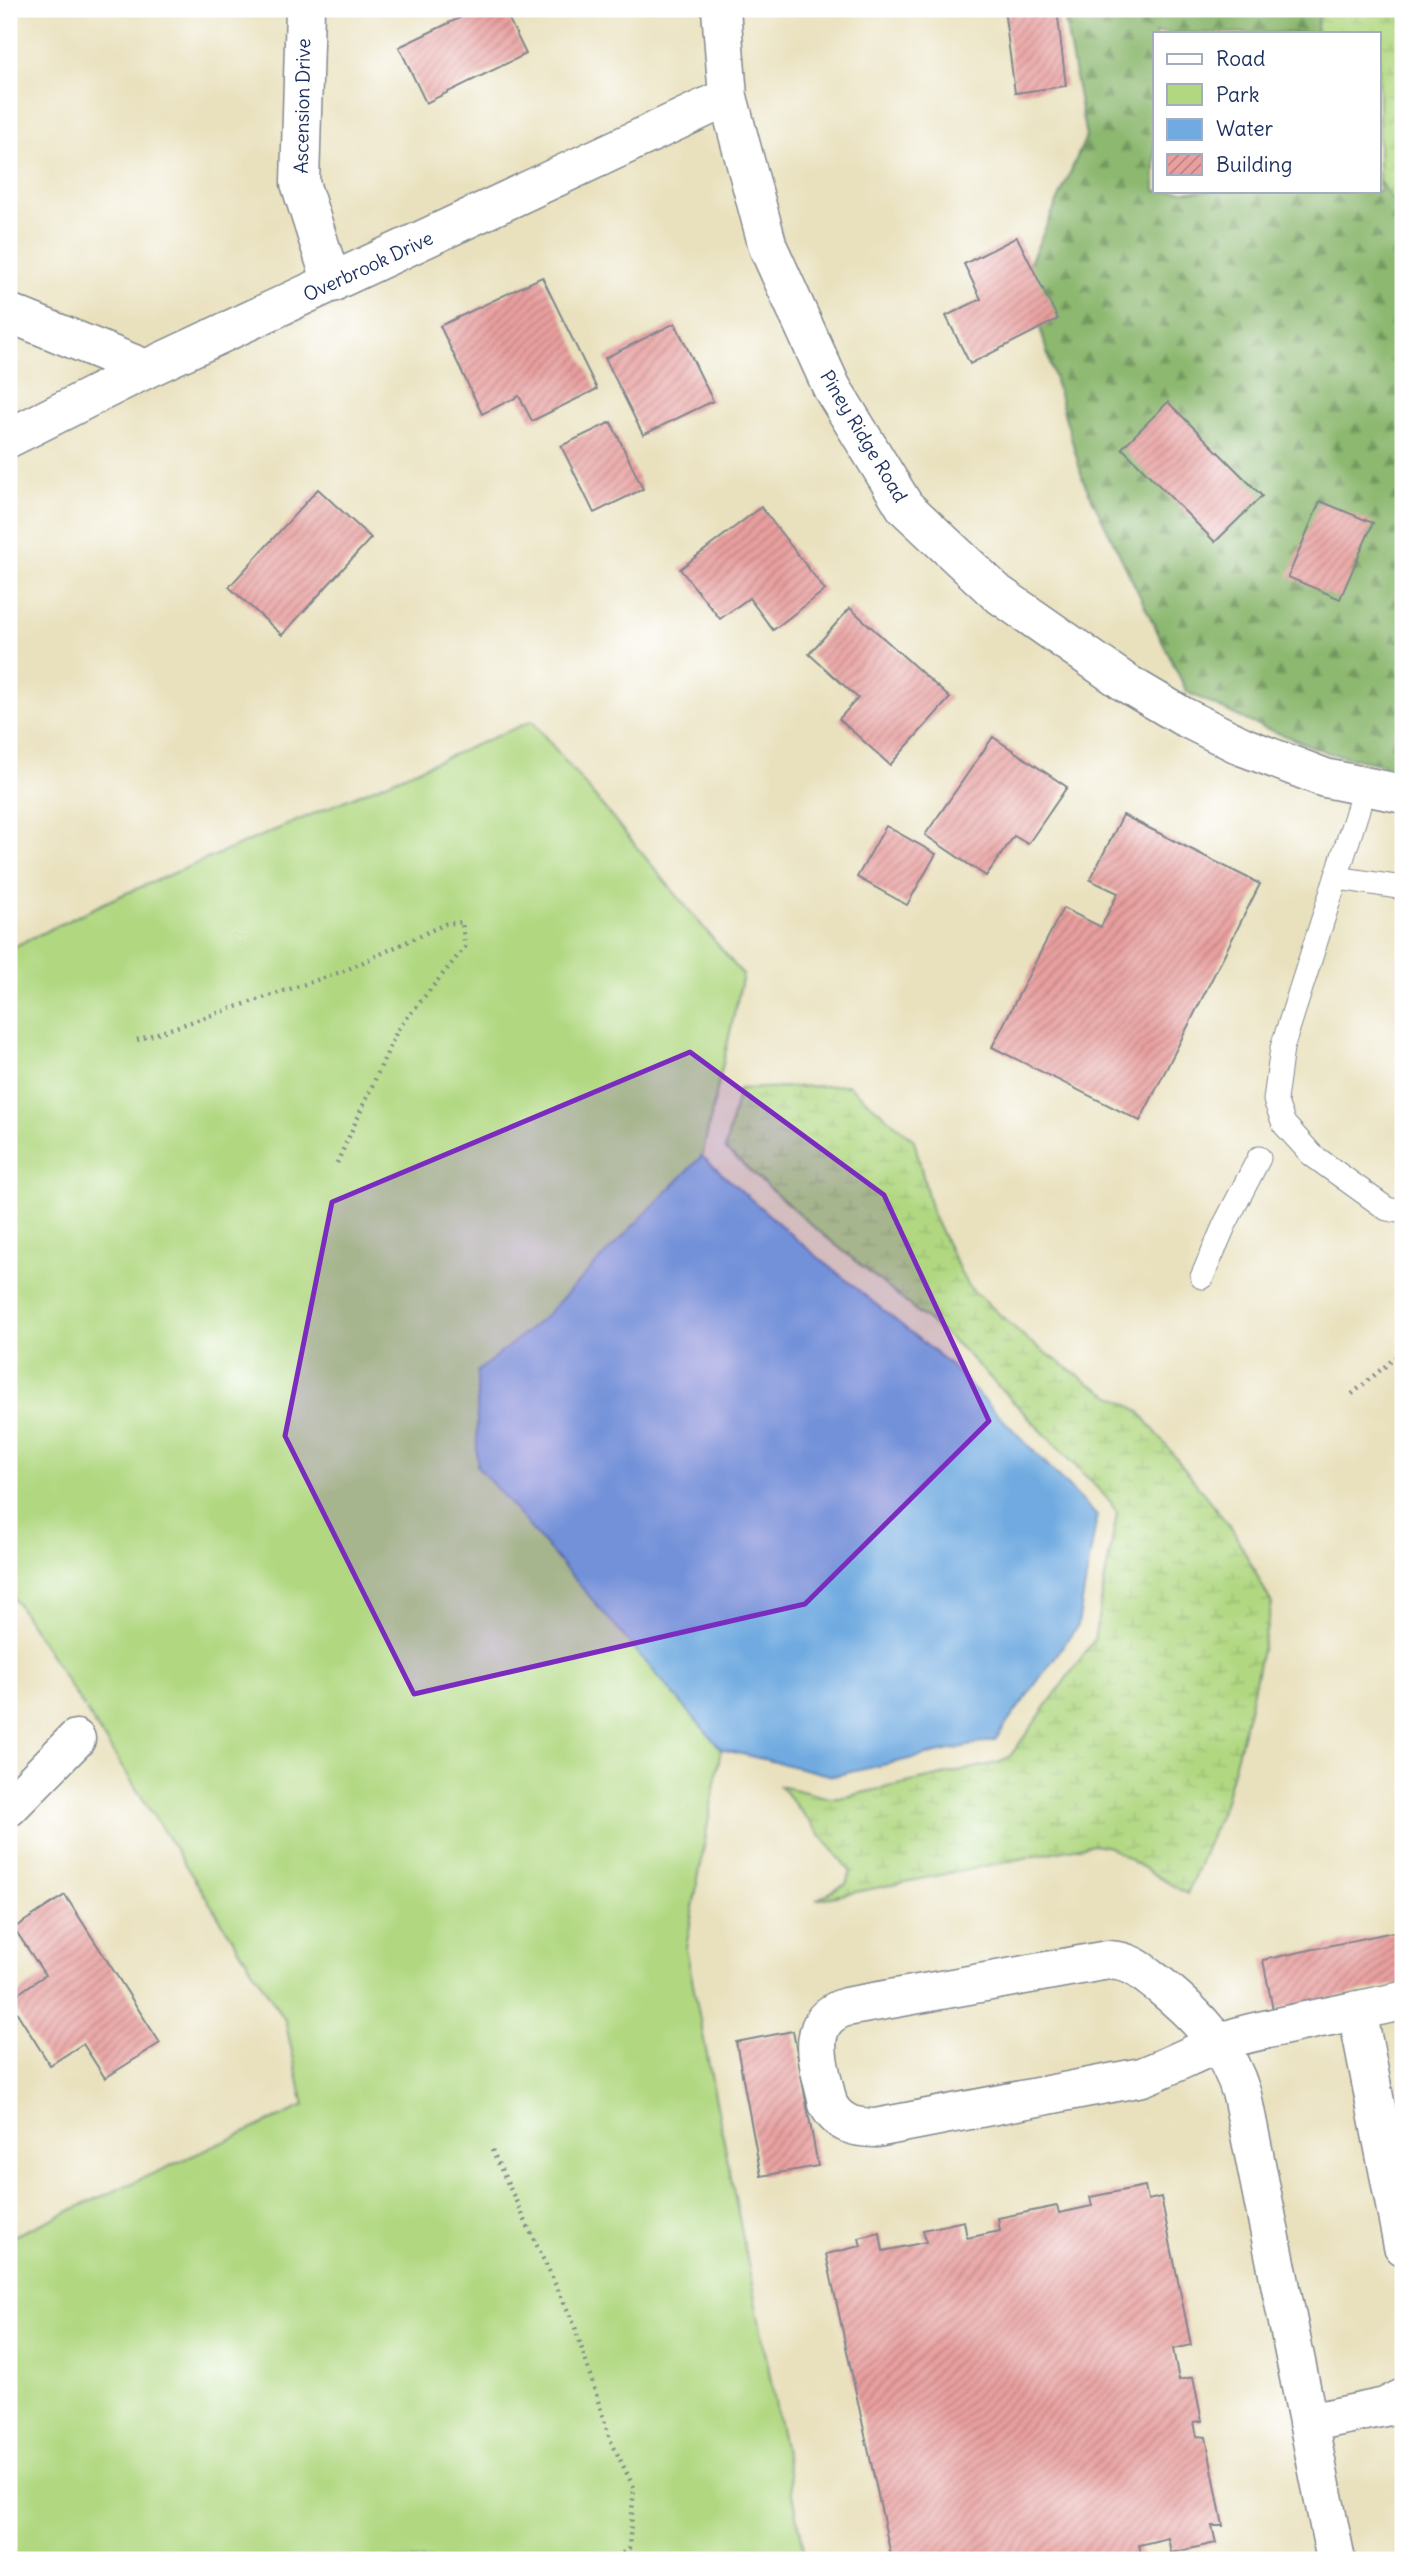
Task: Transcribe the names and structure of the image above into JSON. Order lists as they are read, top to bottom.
{
  "streets": {
    "street": ["Ascension Drive", "Overbrook Drive", "Piney Ridge Road"]
  },
  "crossings": [
    ["Ascension Drive", "Overbrook Drive"],
    ["Overbrook Drive", "Piney Ridge Road"]
  ],
  "legend": [
    "Road",
    "Park",
    "Water",
    "Building"
  ]
}
